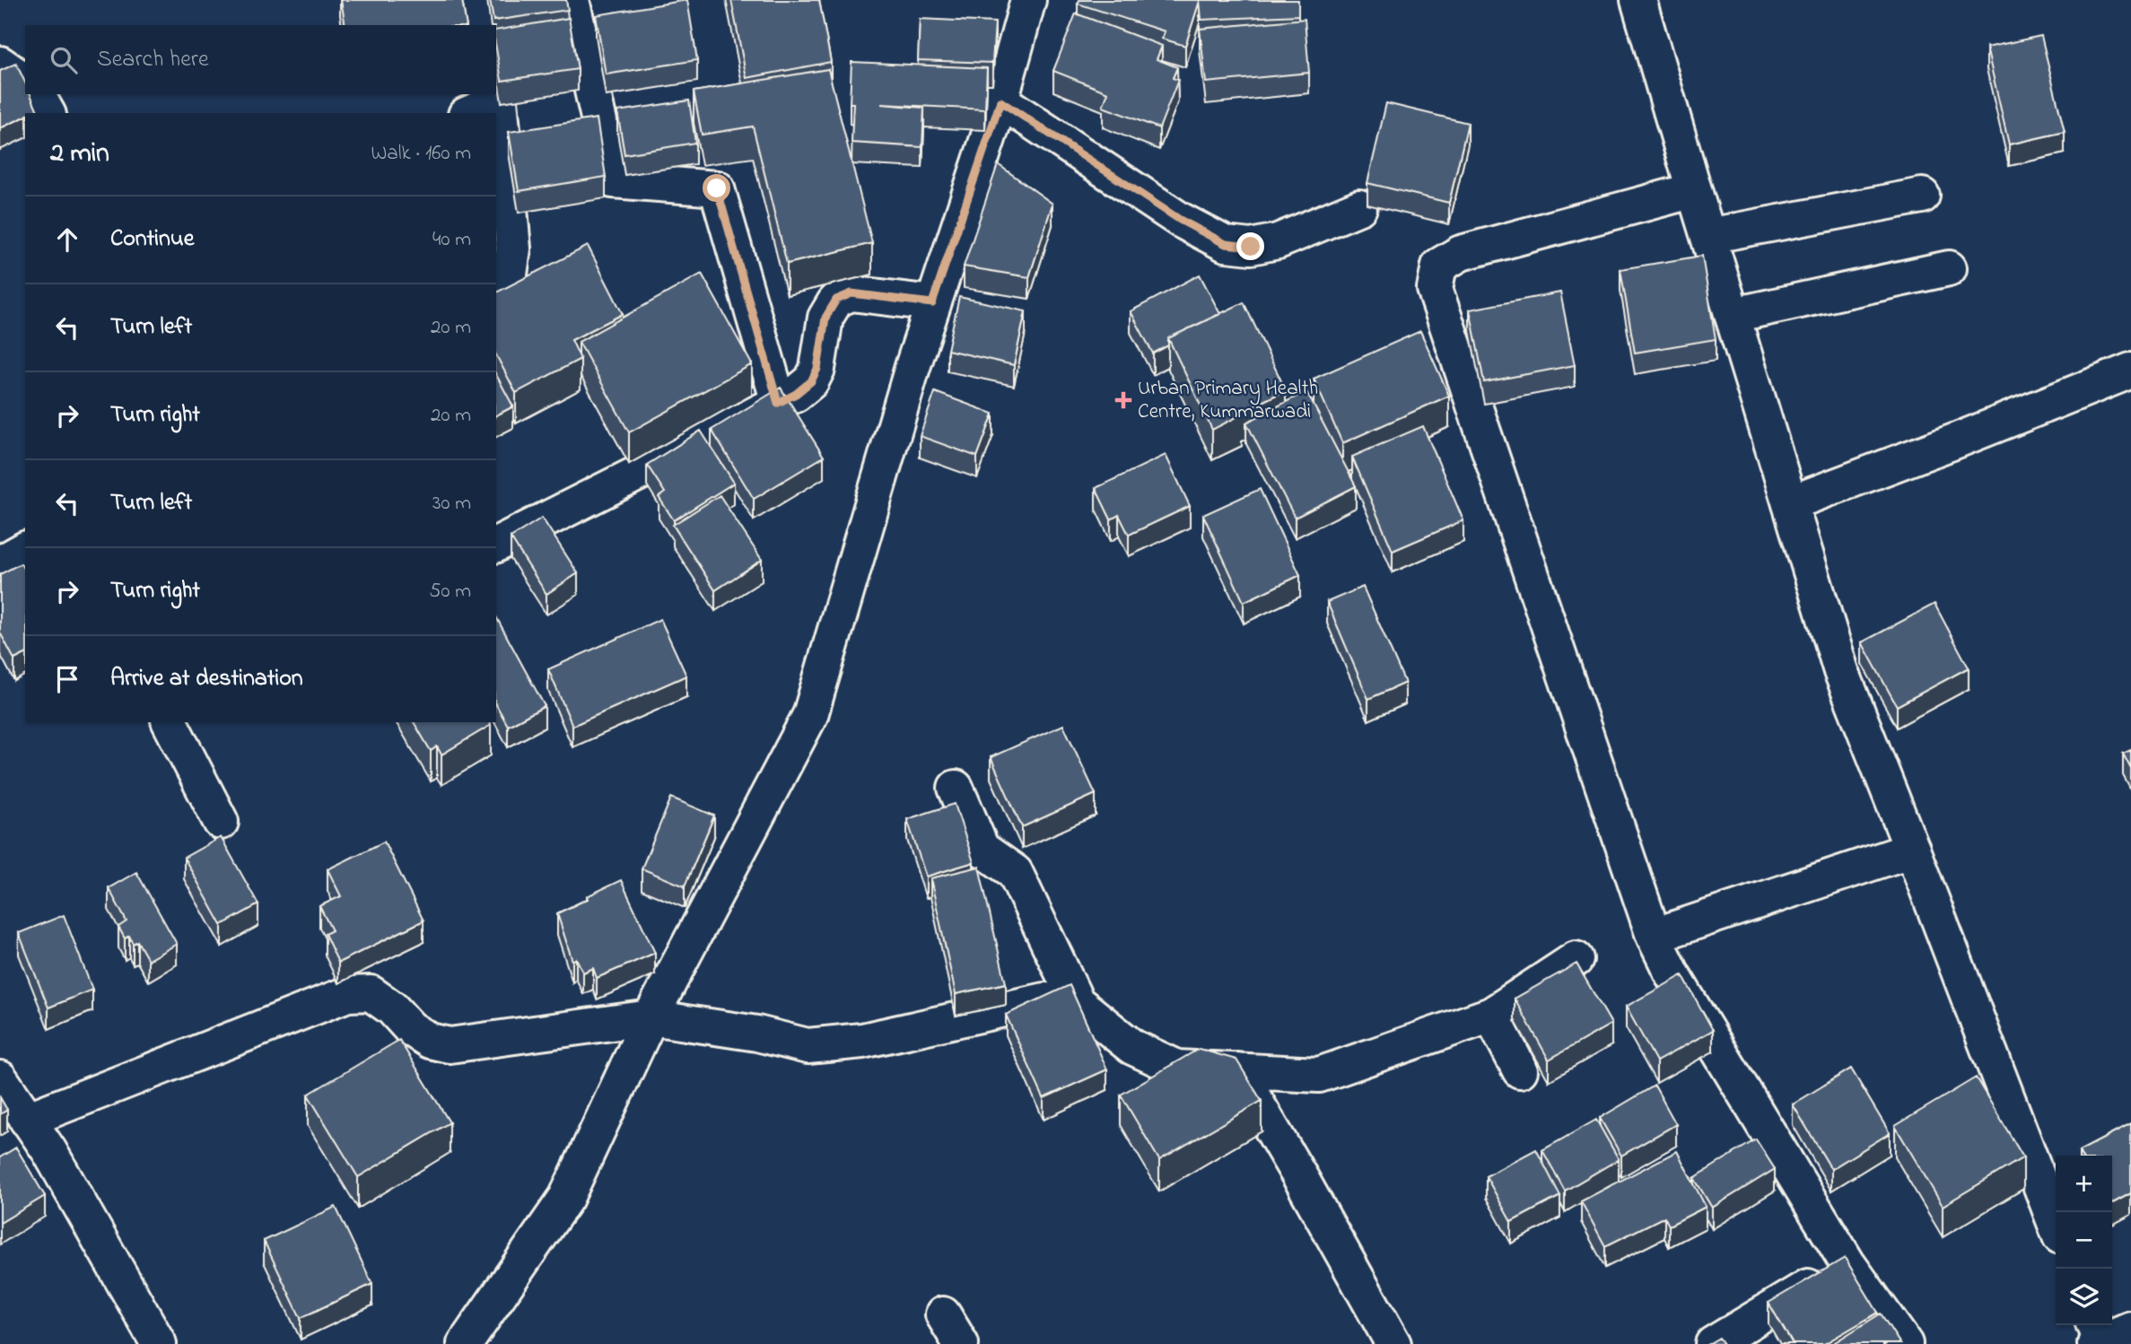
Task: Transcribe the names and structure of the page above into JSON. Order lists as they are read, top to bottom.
{
  "places": {
    "health": ["Urban Primary Health Centre, Kummarwadi"]
  },
  "page": {
    "search": "Search here",
    "heading": ["2 min", "Walk · 160 m"],
    "list": [
      ["Continue", "40 m"],
      ["Turn left", "20 m"],
      ["Turn right", "20 m"],
      ["Turn left", "30 m"],
      ["Turn right", "50 m"],
      "Arrive at destination"
    ],
    "map_buttons": ["+", "−"]
  }
}
